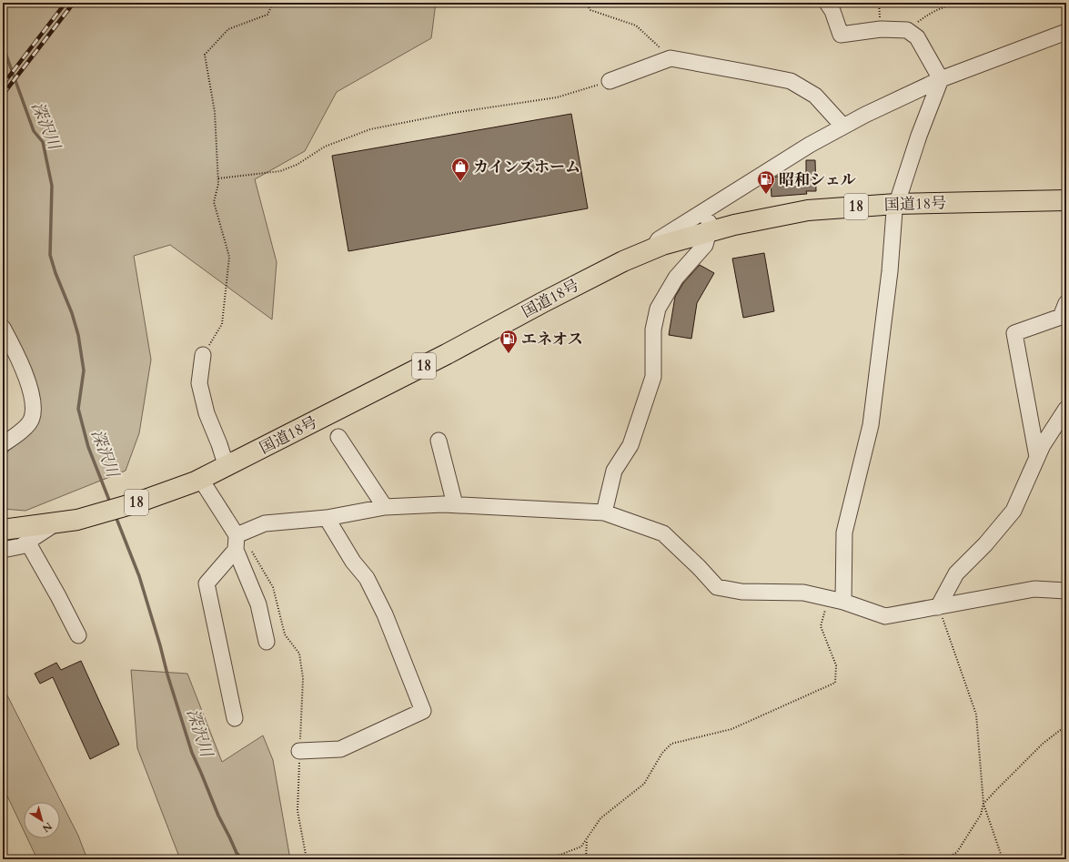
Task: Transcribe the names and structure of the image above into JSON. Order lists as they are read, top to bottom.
{
  "streets": {
    "highway": ["国道18号", "18"]
  },
  "water": ["深沢川"],
  "places": {
    "shop": ["カインズホーム"],
    "fuel station": ["昭和シェル", "エネオス"]
  },
  "north": "bottom right"
}
